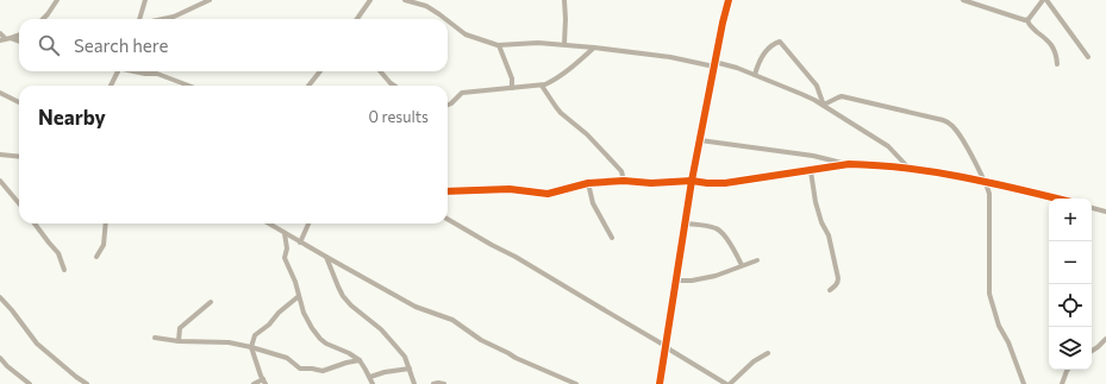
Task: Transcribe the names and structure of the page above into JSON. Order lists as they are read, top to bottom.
{
  "page": {
    "search": "Search here",
    "heading": ["Nearby", "0 results"],
    "map_buttons": ["+", "−"]
  }
}
